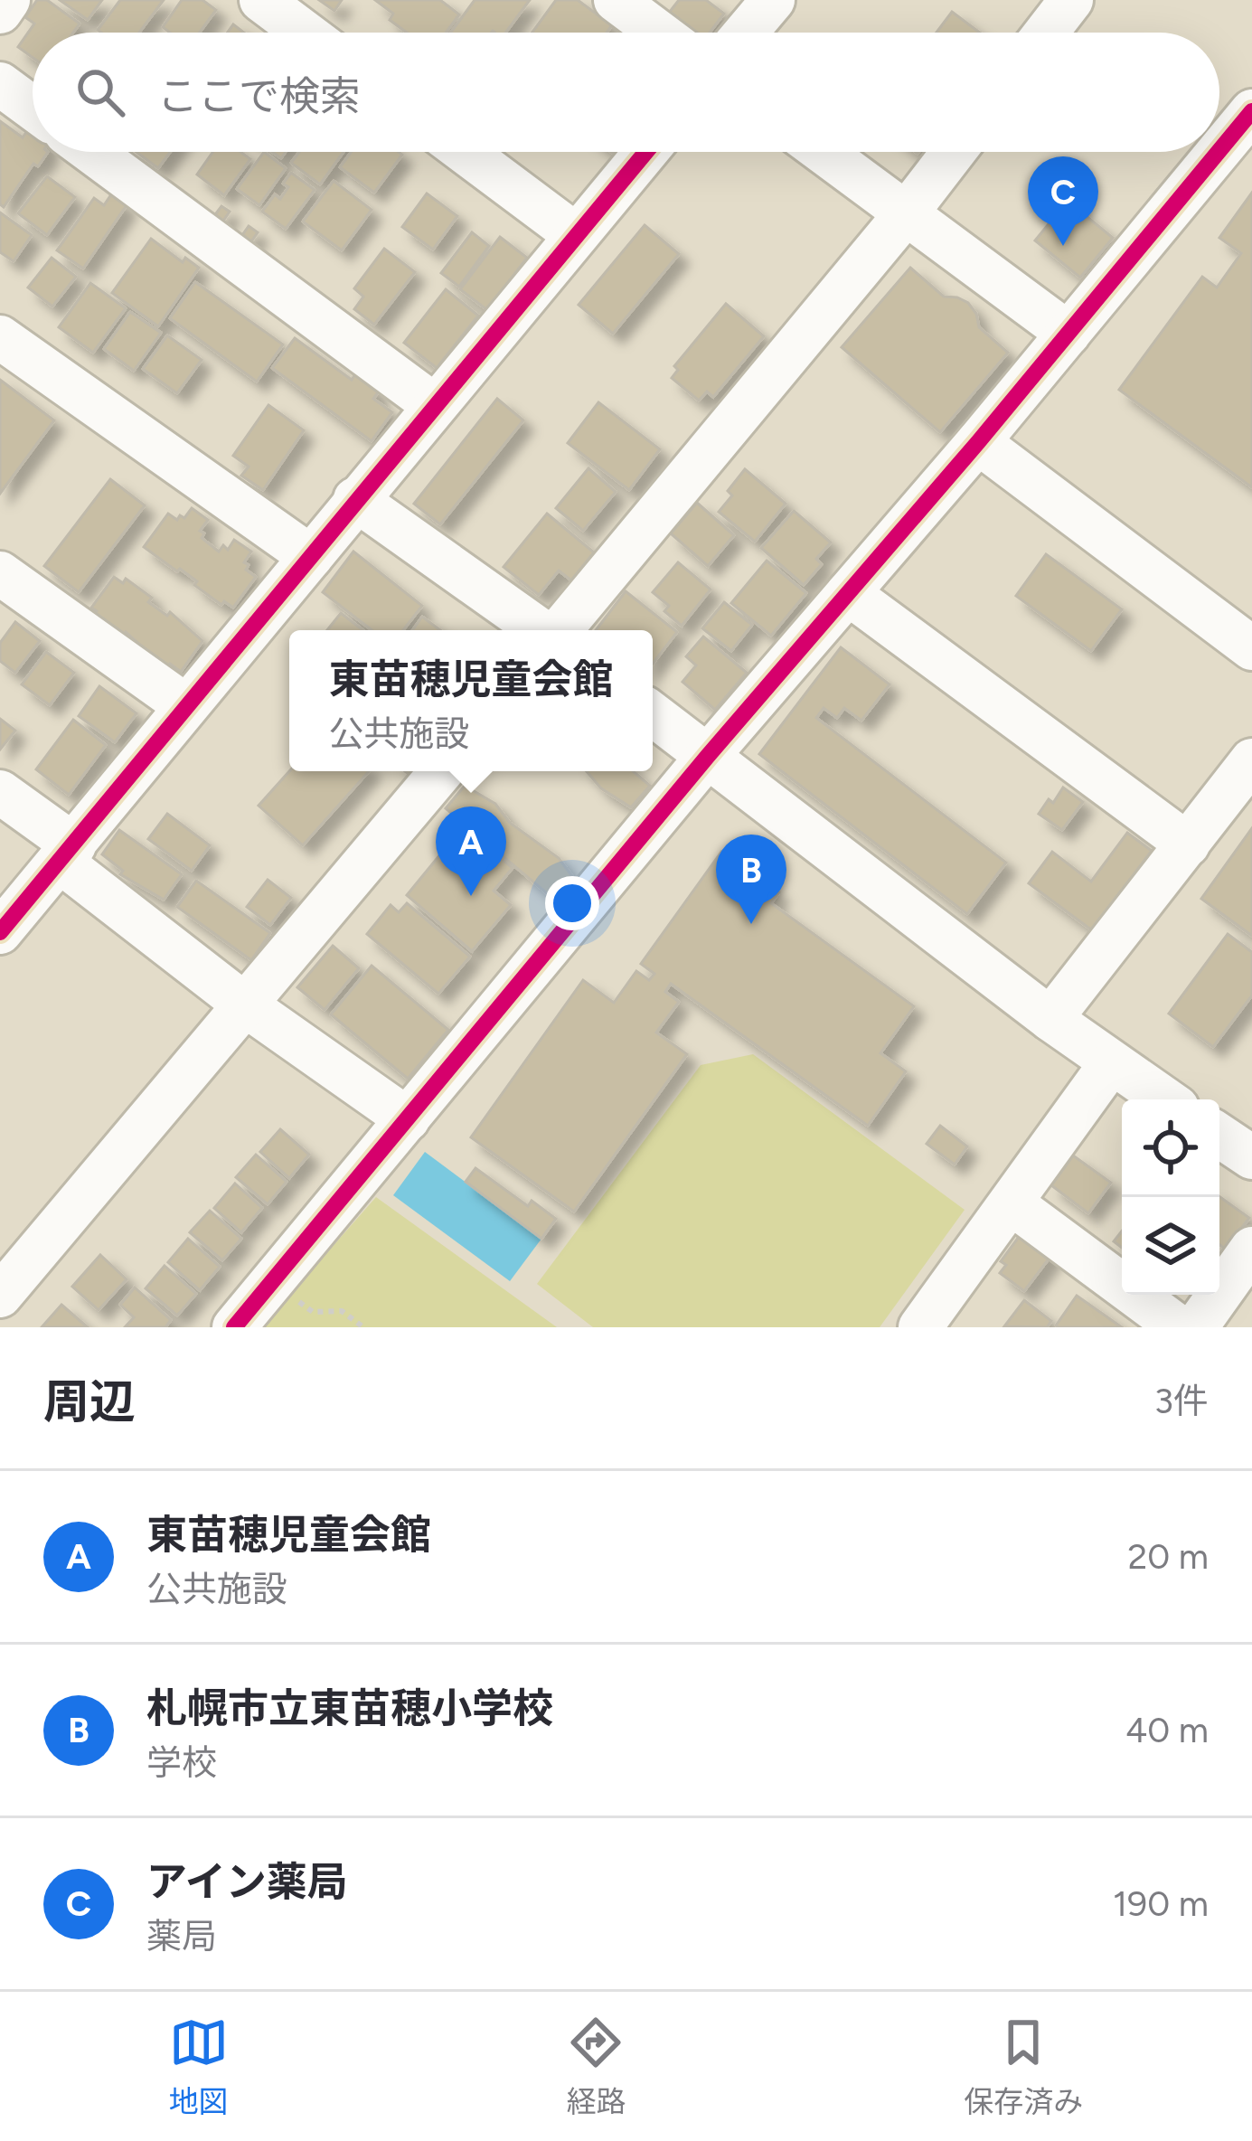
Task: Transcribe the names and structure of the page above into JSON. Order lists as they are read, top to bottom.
{
  "page": {
    "search": "ここで検索",
    "pins": ["C", "A", "B"],
    "popup": ["東苗穂児童会館", "公共施設"],
    "heading": ["周辺", "3件"],
    "list": [
      {
        "mark": "A",
        "name": "東苗穂児童会館",
        "note": "公共施設",
        "value": "20 m"
      },
      {
        "mark": "B",
        "name": "札幌市立東苗穂小学校",
        "note": "学校",
        "value": "40 m"
      },
      {
        "mark": "C",
        "name": "アイン薬局",
        "note": "薬局",
        "value": "190 m"
      }
    ],
    "nav": ["地図", "経路", "保存済み"]
  }
}
